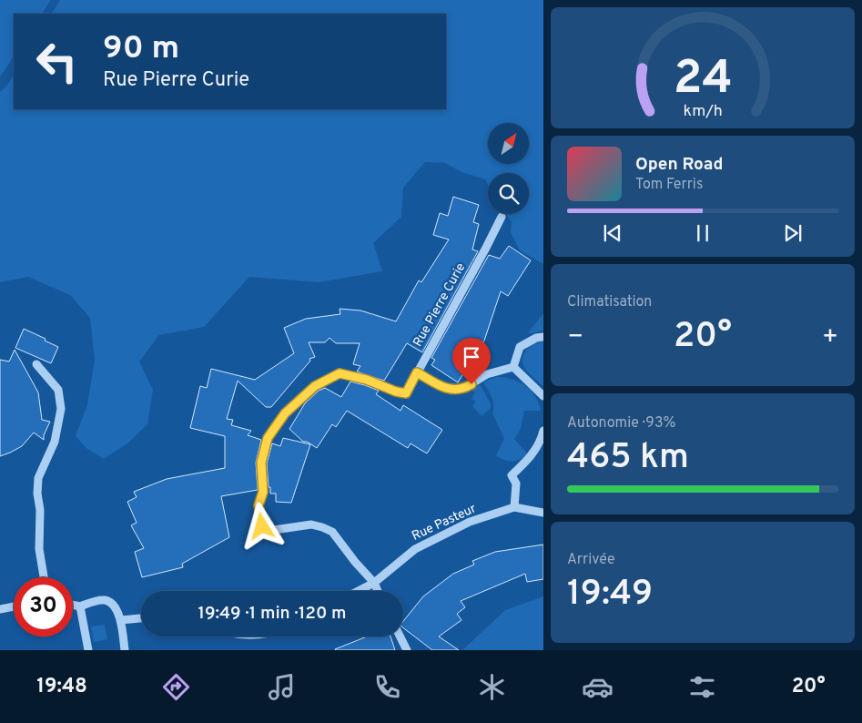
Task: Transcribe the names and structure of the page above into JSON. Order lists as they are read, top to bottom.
{
  "streets": {
    "street": ["Rue Pierre Curie", "Rue Pasteur"]
  },
  "crossings": [
    ["Rue Pierre Curie", "Rue Pasteur"]
  ],
  "north": "top right",
  "page": {
    "turn": ["90 m", "Rue Pierre Curie"],
    "song": ["Open Road", "Tom Ferris"],
    "tile": [
      "Climatisation",
      ["Autonomie · 93%", "465 km"],
      ["Arrivée", "19:49"]
    ],
    "heat": ["−", "20°", "+"],
    "limit": "30",
    "trip": "19:49 · 1 min · 120 m",
    "tabs": ["19:48", "20°"],
    "gauge": ["24", "km/h"]
  }
}
